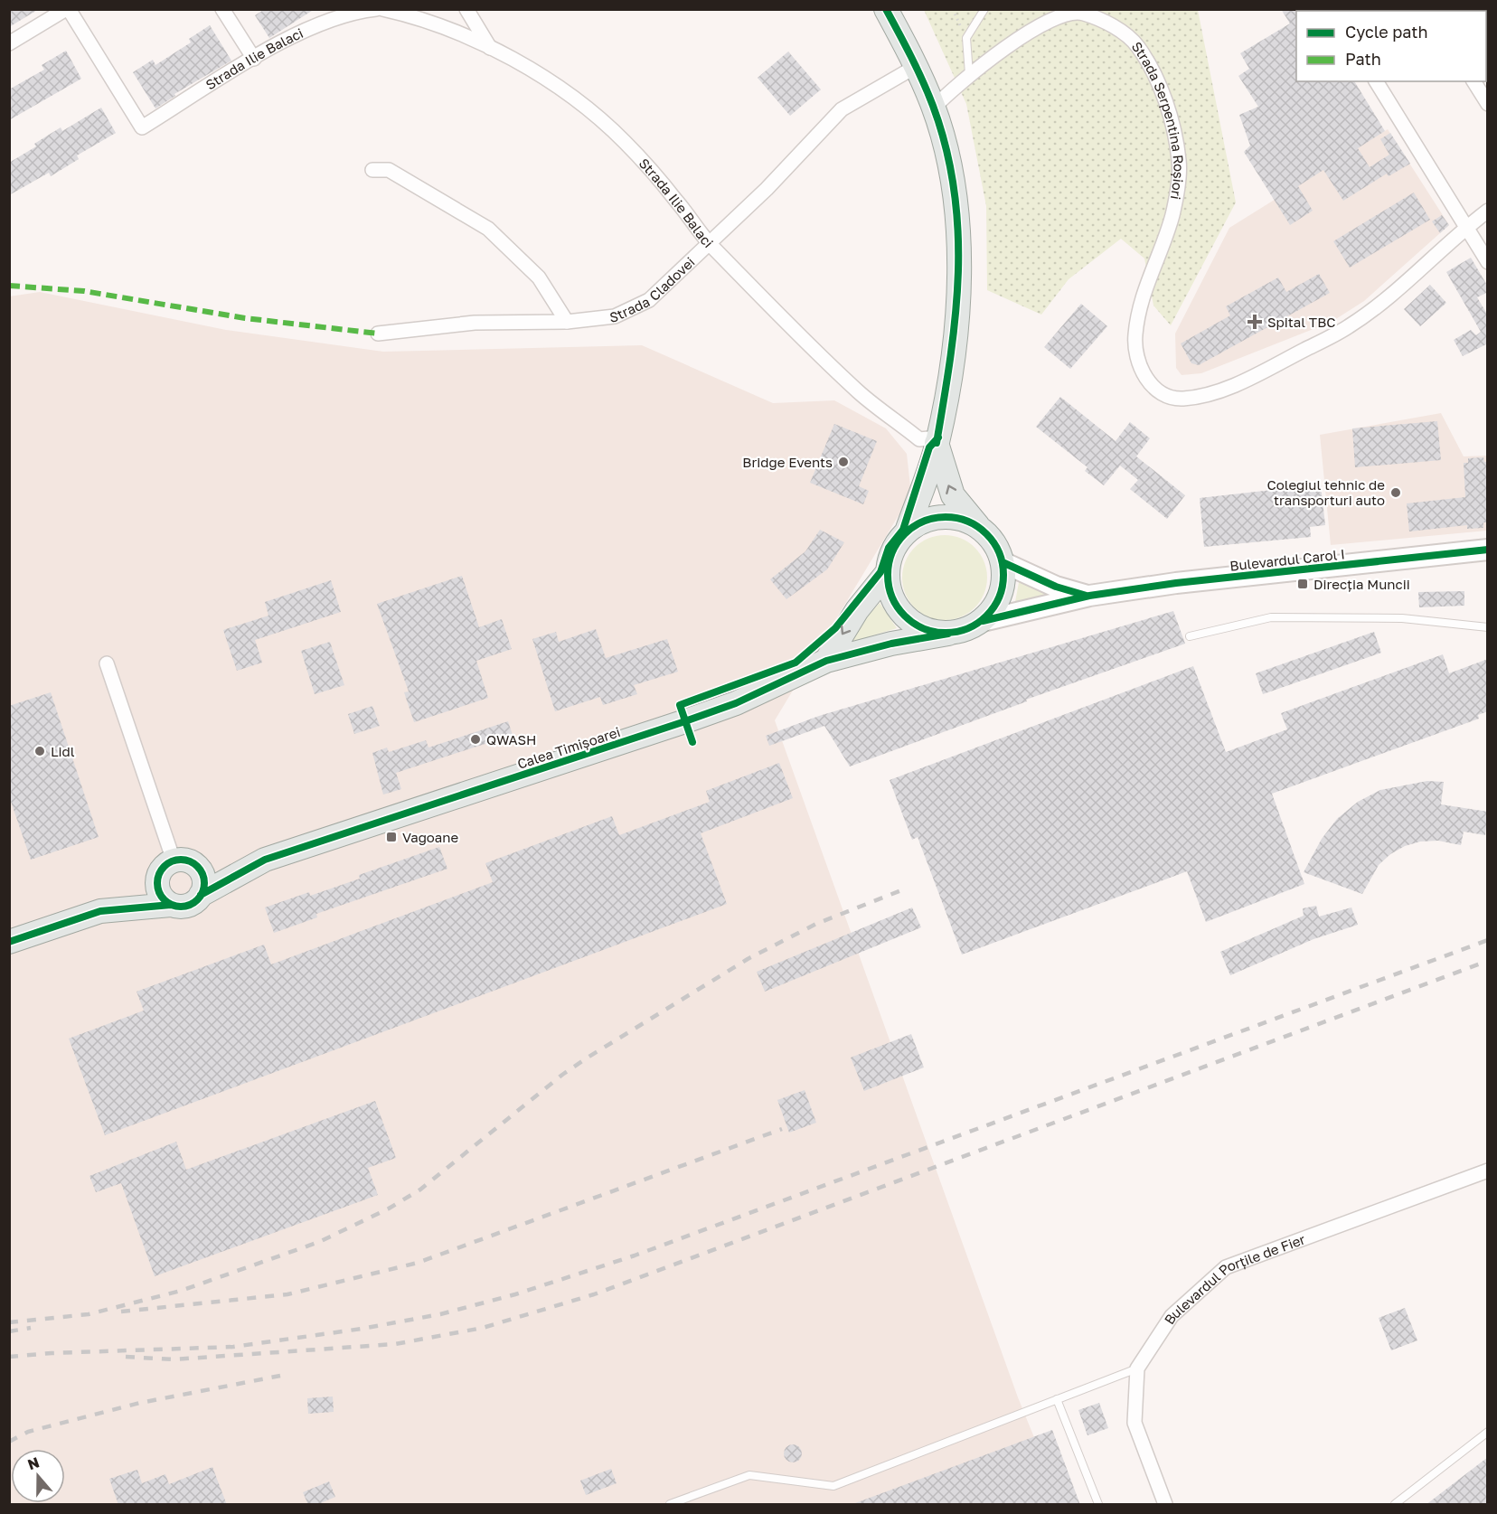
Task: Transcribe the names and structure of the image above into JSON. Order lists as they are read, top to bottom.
{
  "streets": {
    "main road": ["Bulevardul Carol I", "Calea Timișoarei"],
    "street": [
      "Strada Ilie Balaci",
      "Strada Serpentina Roșiori",
      "Strada Cladovei",
      "Bulevardul Porțile de Fier"
    ]
  },
  "crossings": [
    ["Strada Ilie Balaci", "Strada Cladovei"],
    ["Bulevardul Carol I", "Calea Timișoarei"]
  ],
  "places": {
    "health": ["Spital TBC"],
    "other": [
      "Bridge Events",
      "Colegiul tehnic de transporturi auto",
      "QWASH",
      "Lidl"
    ],
    "transit": ["Direcția Muncii", "Vagoane"]
  },
  "legend": ["Cycle path", "Path"],
  "north": "top"
}
